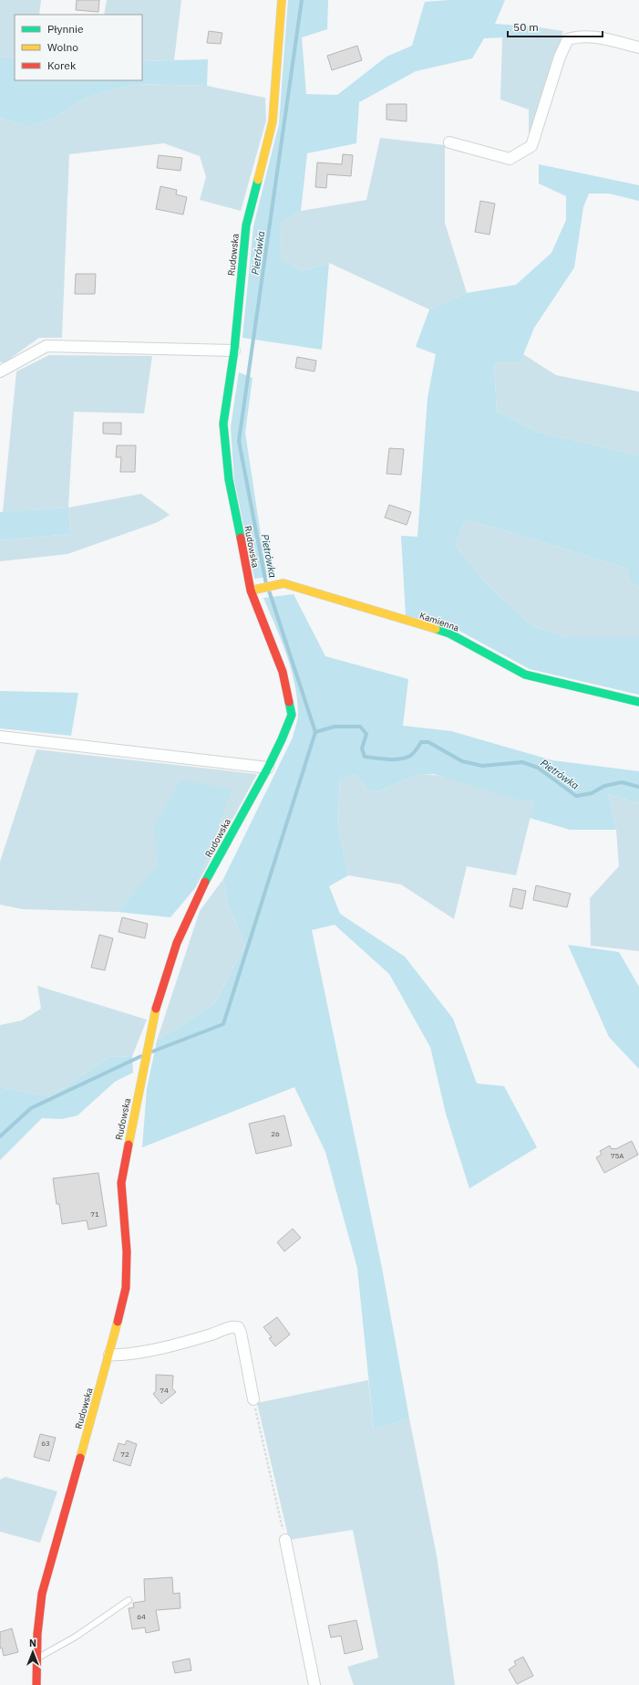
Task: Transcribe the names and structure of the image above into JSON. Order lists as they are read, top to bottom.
{
  "streets": {
    "street": ["Rudowska", "Kamienna"]
  },
  "crossings": [
    ["Rudowska", "Kamienna"]
  ],
  "water": ["Pietrówka"],
  "house_numbers": [
    "26",
    "75A",
    "71",
    "74",
    "63",
    "72",
    "64"
  ],
  "legend": ["Płynnie", "Wolno", "Korek"],
  "scale_bar": "50 m",
  "north": "top"
}
